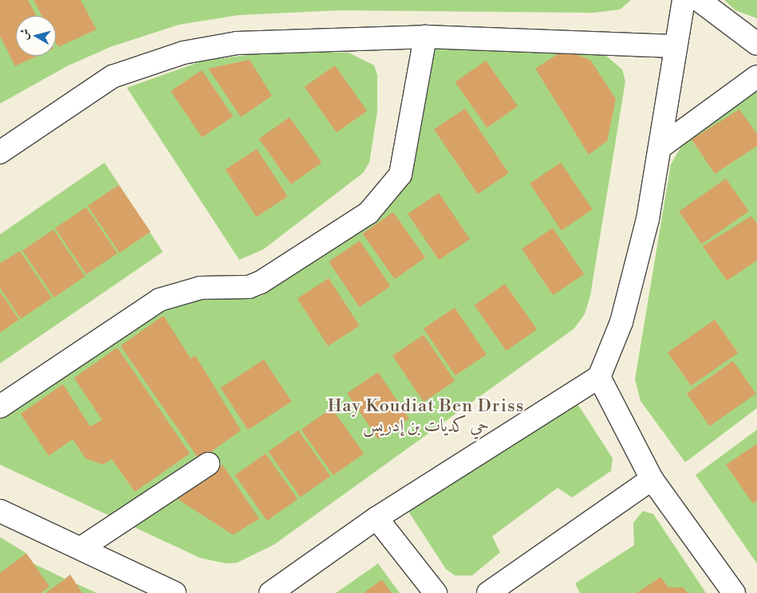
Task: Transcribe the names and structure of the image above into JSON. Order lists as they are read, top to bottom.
{
  "districts": ["Hay Koudiat Ben Driss حي كديات بن إدريس"],
  "north": "left"
}
